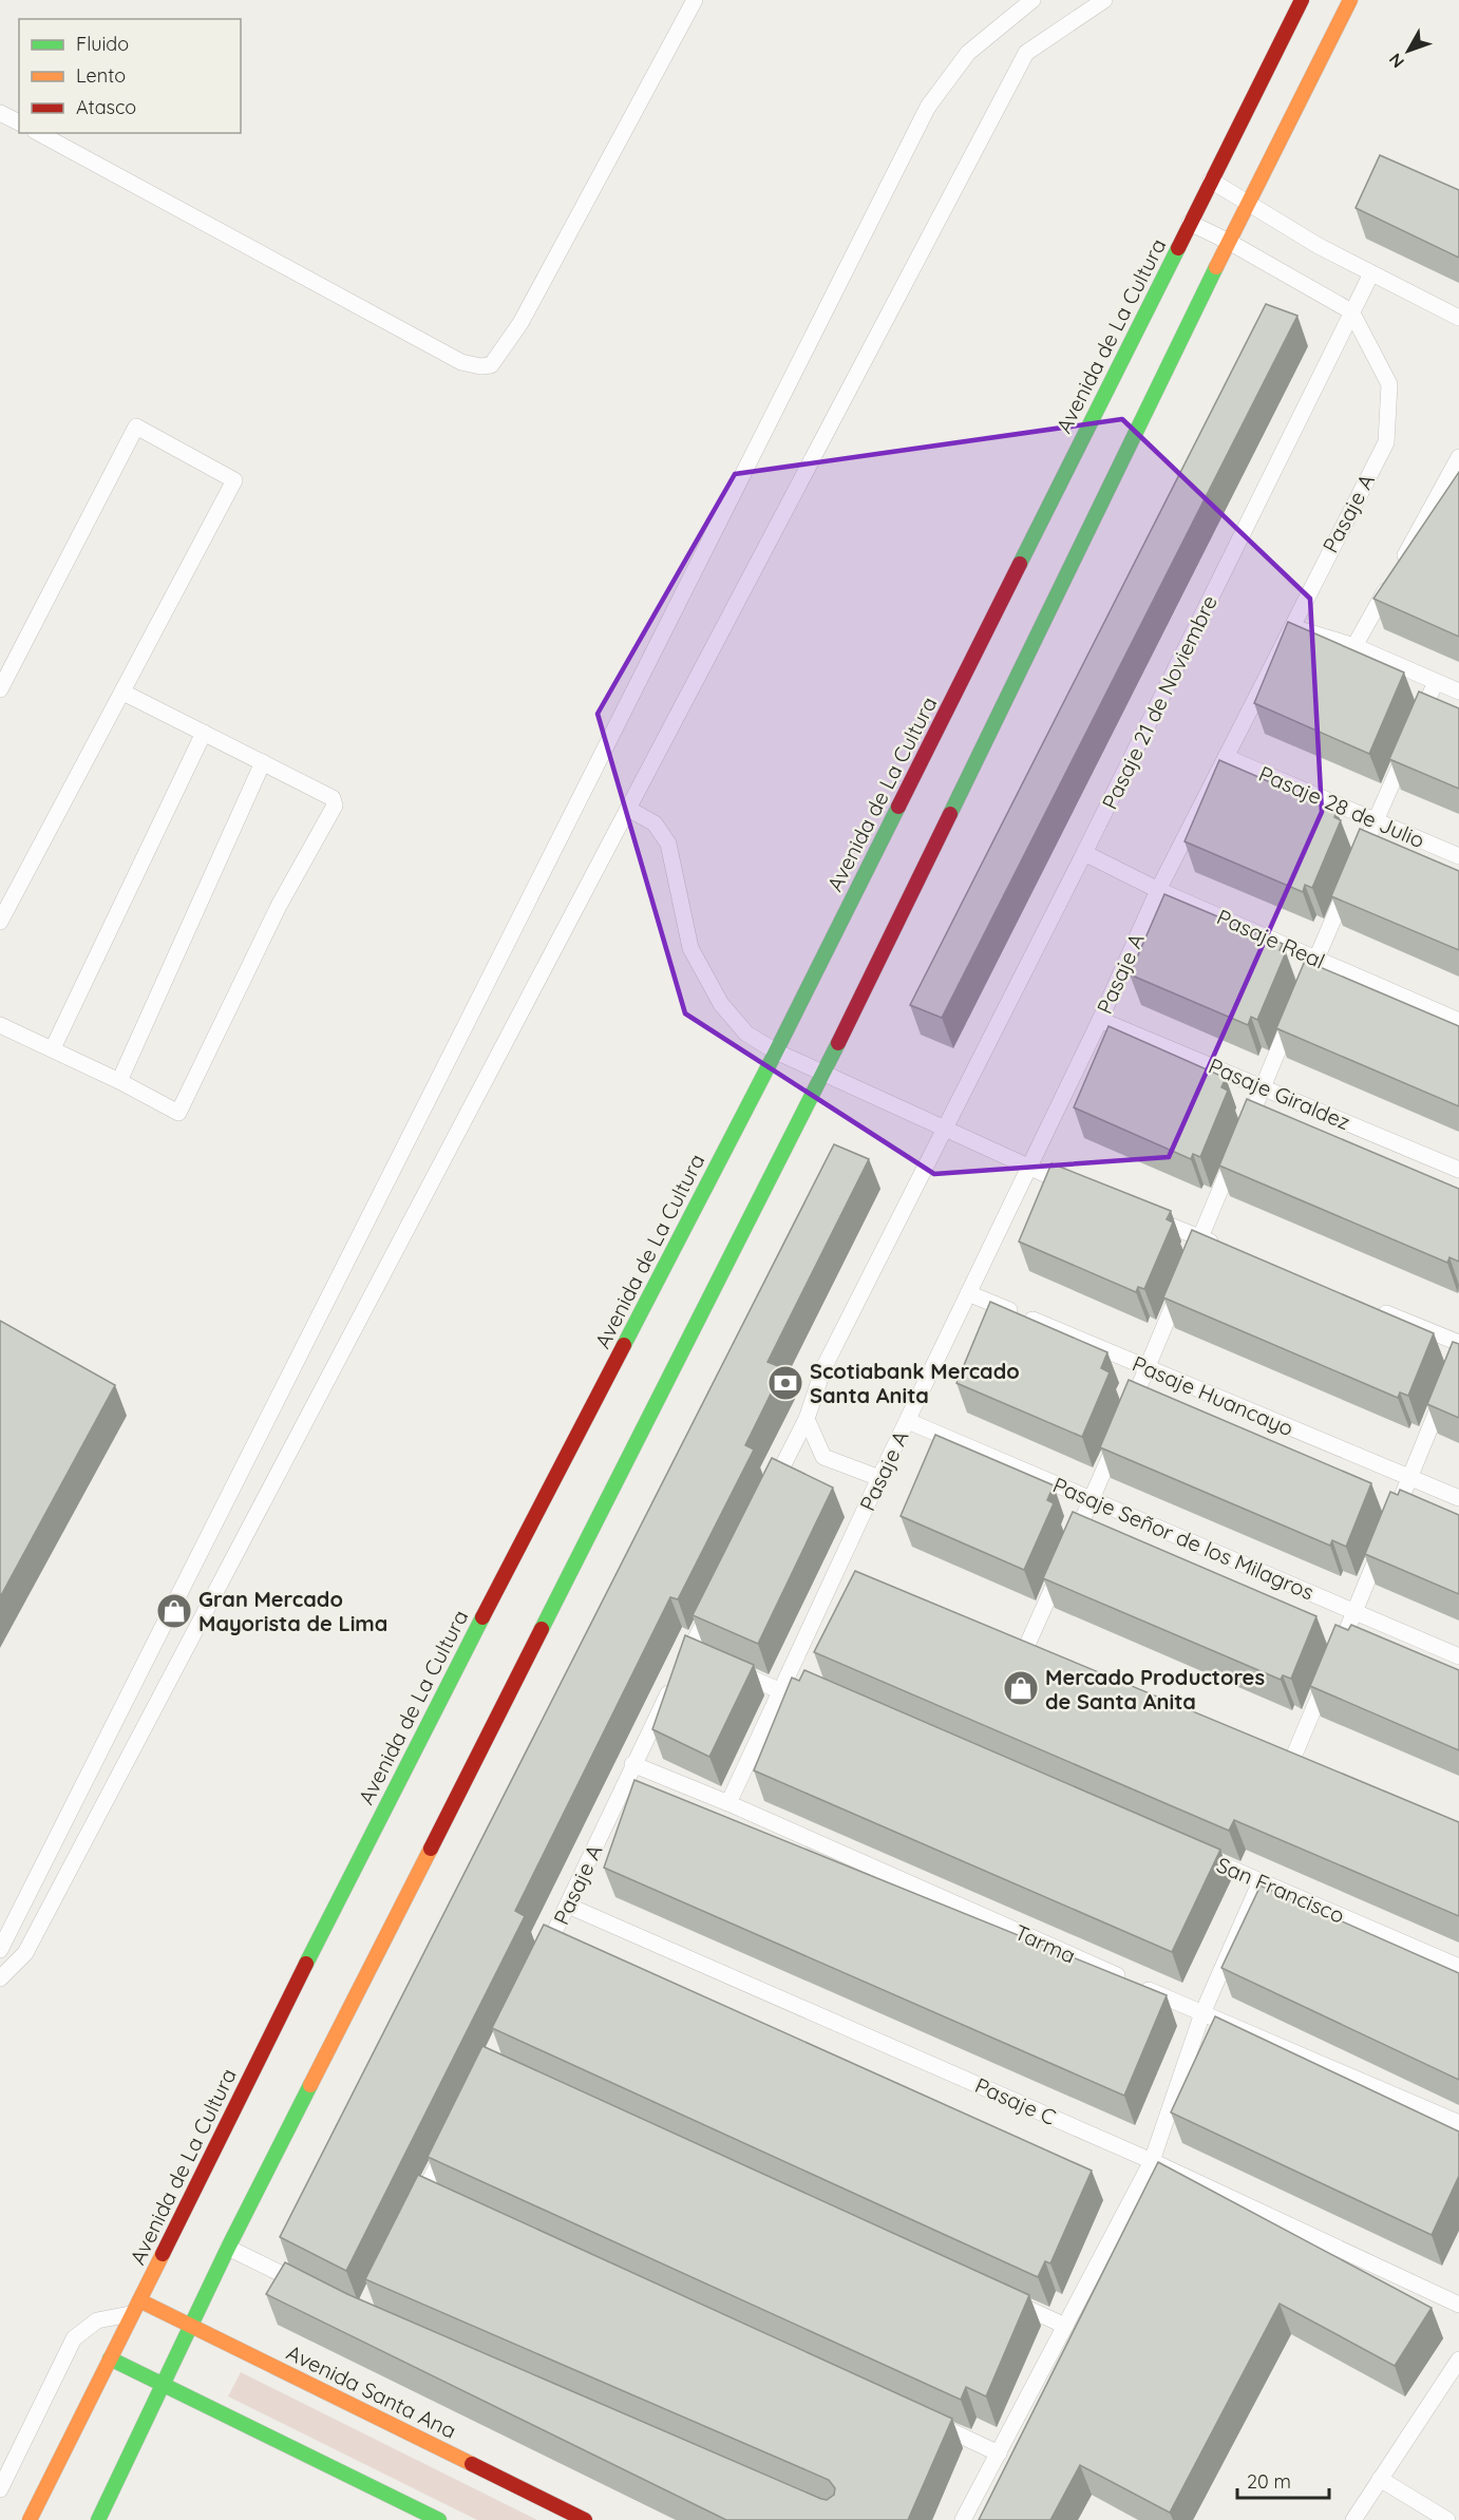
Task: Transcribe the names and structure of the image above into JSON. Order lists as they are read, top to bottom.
{
  "streets": {
    "main road": ["Avenida de La Cultura", "Avenida Santa Ana"],
    "lane": [
      "Pasaje A",
      "Pasaje 21 de Noviembre",
      "Pasaje 28 de Julio",
      "Pasaje Real",
      "Pasaje Giraldez",
      "Pasaje Huancayo",
      "Pasaje Señor de los Milagros",
      "San Francisco",
      "Tarma",
      "Pasaje C"
    ]
  },
  "crossings": [
    ["Avenida de La Cultura", "Avenida Santa Ana"],
    ["Pasaje A", "Pasaje 21 de Noviembre"],
    ["Pasaje A", "Pasaje 28 de Julio"],
    ["Pasaje A", "Pasaje Real"],
    ["Pasaje A", "Pasaje Giraldez"],
    ["Pasaje A", "Pasaje Huancayo"],
    ["Pasaje A", "Pasaje Señor de los Milagros"],
    ["Pasaje A", "Tarma"],
    ["Pasaje A", "Pasaje C"],
    ["Pasaje 21 de Noviembre", "Pasaje Real"]
  ],
  "places": {
    "bank": ["Scotiabank Mercado Santa Anita"],
    "shop": ["Gran Mercado Mayorista de Lima", "Mercado Productores de Santa Anita"]
  },
  "legend": ["Fluido", "Lento", "Atasco"],
  "scale_bar": "20 m",
  "north": "bottom left"
}
